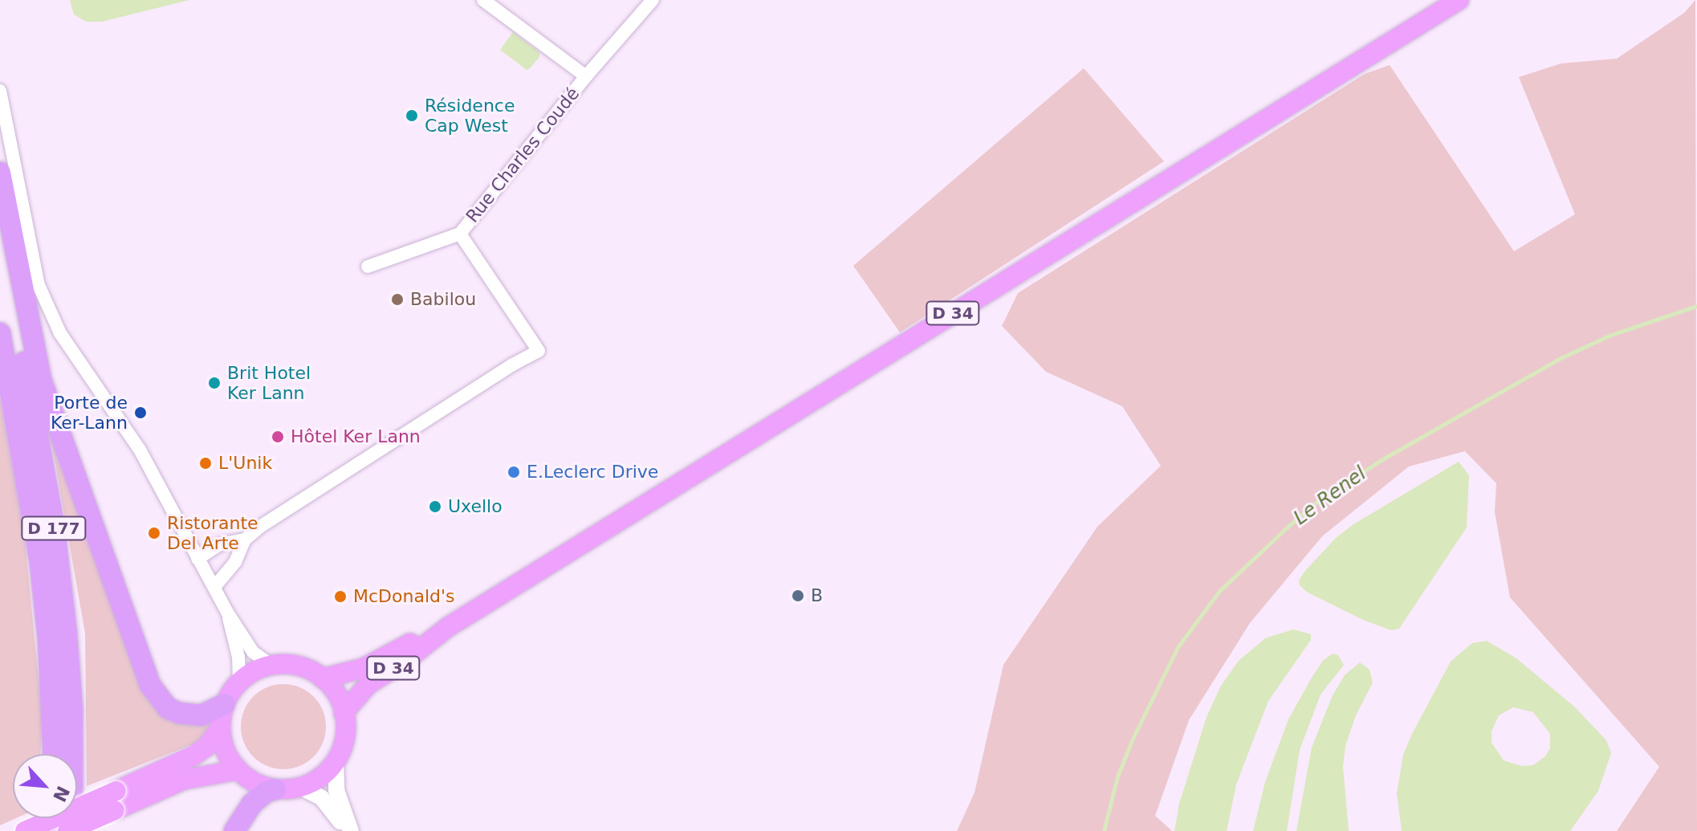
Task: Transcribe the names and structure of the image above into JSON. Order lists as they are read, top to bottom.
{
  "streets": {
    "highway": ["D 177"],
    "main road": ["D 34"],
    "street": ["Rue Charles Coudé"]
  },
  "water": ["Le Renel"],
  "places": [
    "Résidence Cap West",
    "Babilou",
    "Brit Hotel Ker Lann",
    "Porte de Ker-Lann",
    "Hôtel Ker Lann",
    "L'Unik",
    "E.Leclerc Drive",
    "Uxello",
    "Ristorante Del Arte",
    "B",
    "McDonald's"
  ],
  "north": "bottom right"
}
